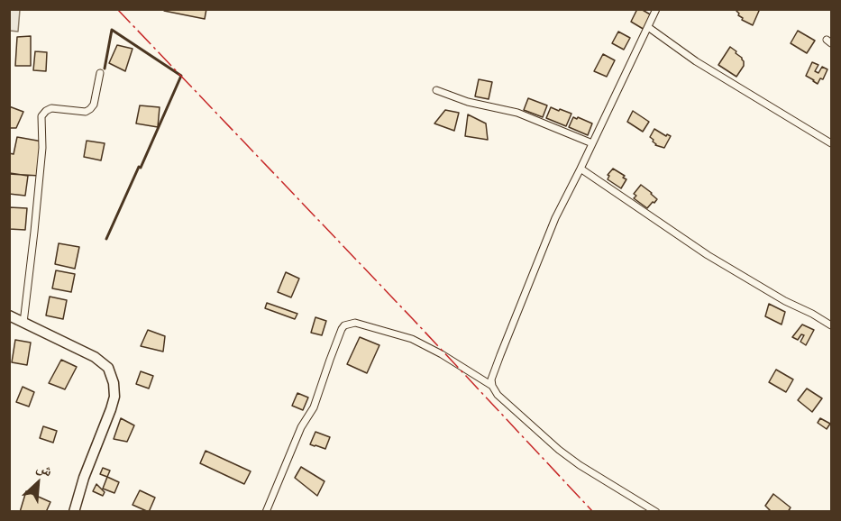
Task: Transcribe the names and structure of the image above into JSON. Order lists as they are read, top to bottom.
{
  "north": "top right"
}
